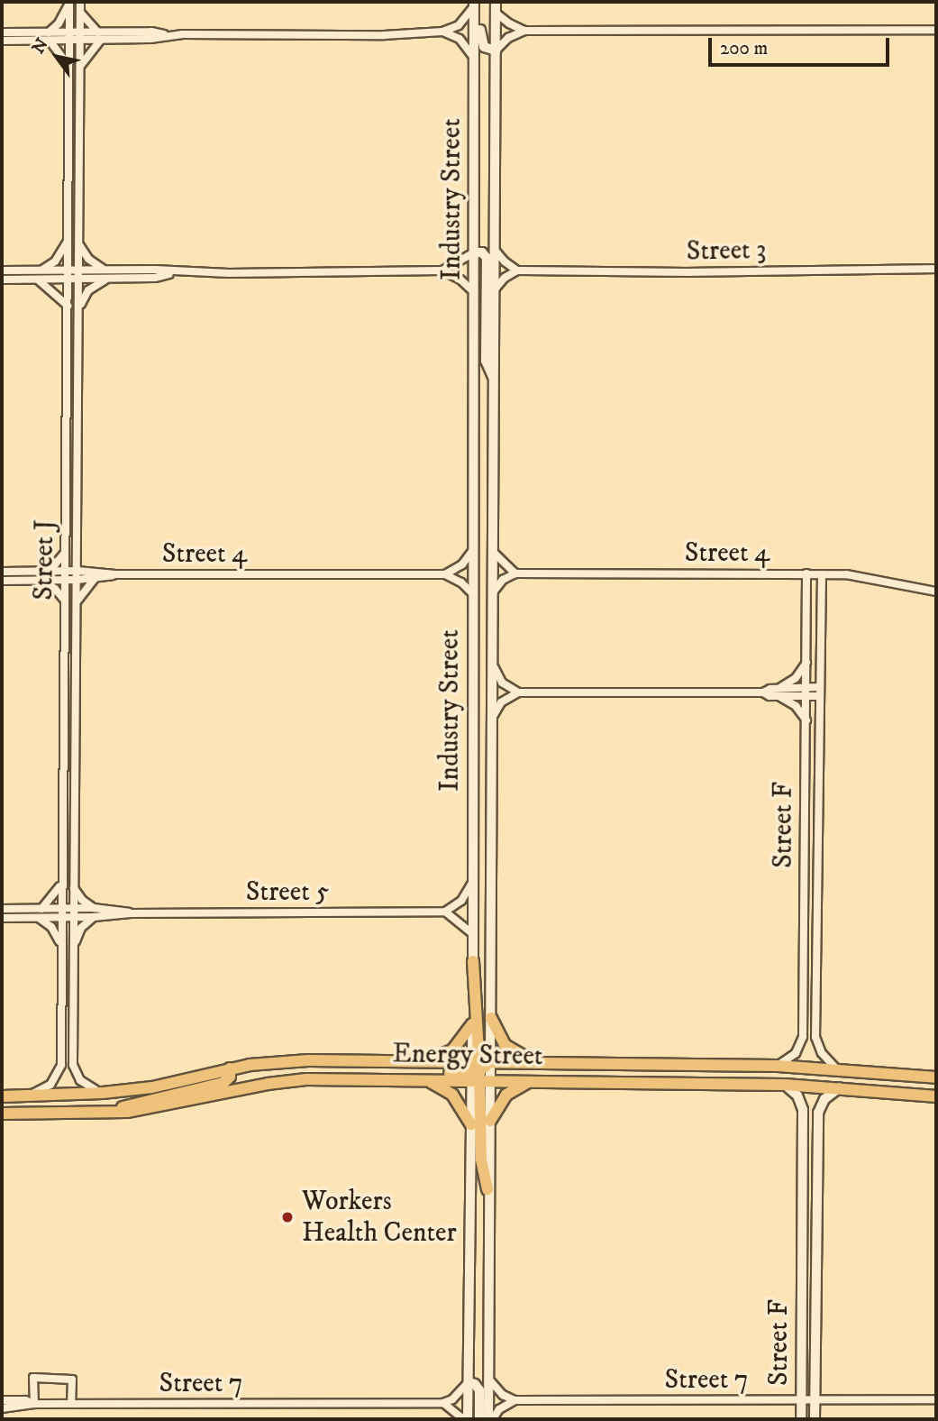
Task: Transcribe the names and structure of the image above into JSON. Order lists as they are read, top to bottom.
{
  "streets": {
    "main road": ["Energy Street"],
    "street": [
      "Industry Street",
      "Street 3",
      "Street 4",
      "Street J",
      "Street F",
      "Street 5",
      "Street 7"
    ]
  },
  "crossings": [
    ["Industry Street", "Energy Street"],
    ["Street 4", "Street J"],
    ["Street 4", "Street F"],
    ["Street J", "Street 5"],
    ["Street J", "Energy Street"],
    ["Street F", "Energy Street"],
    ["Street F", "Street 7"]
  ],
  "places": ["Workers Health Center"],
  "scale_bar": "200 m",
  "north": "top left"
}
